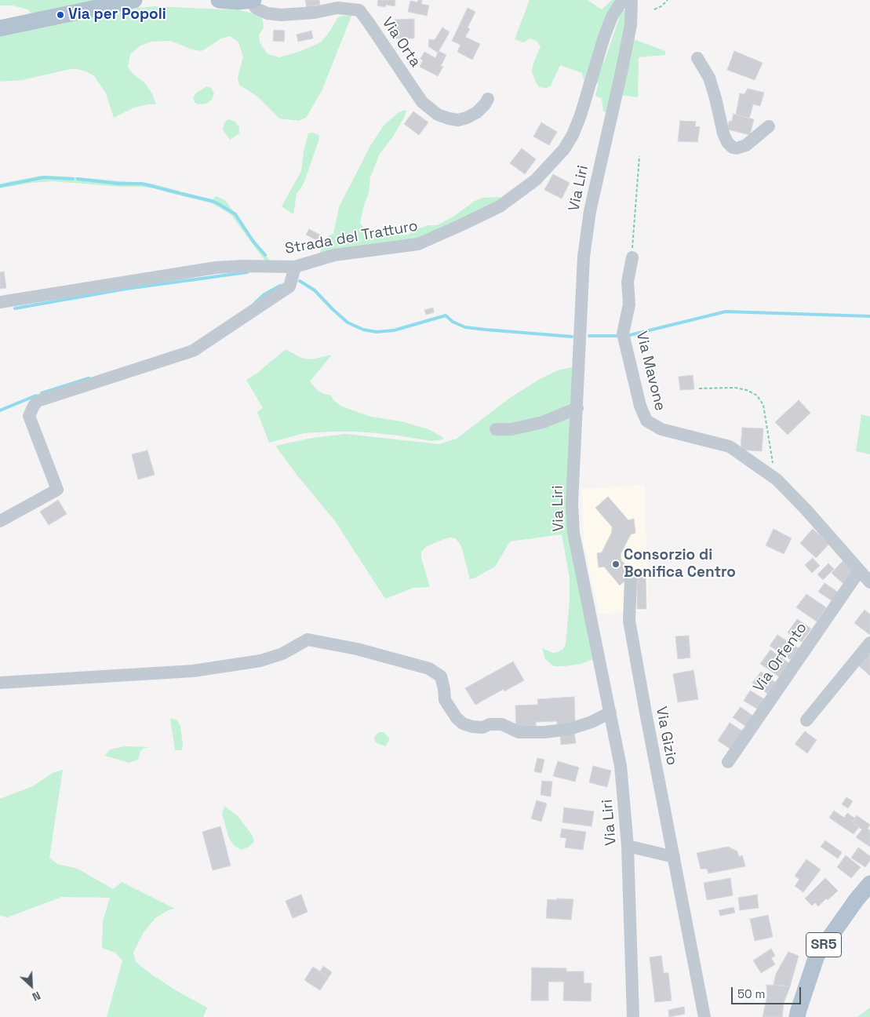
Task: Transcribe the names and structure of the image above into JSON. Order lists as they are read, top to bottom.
{
  "streets": {
    "main road": ["SR5"],
    "street": [
      "Via Orta",
      "Via Liri",
      "Strada del Tratturo",
      "Via Mavone",
      "Via Orfento",
      "Via Gizio"
    ]
  },
  "crossings": [
    ["Via Mavone", "Via Orfento"]
  ],
  "places": ["Via per Popoli", "Consorzio di Bonifica Centro"],
  "scale_bar": "50 m",
  "north": "bottom right"
}
